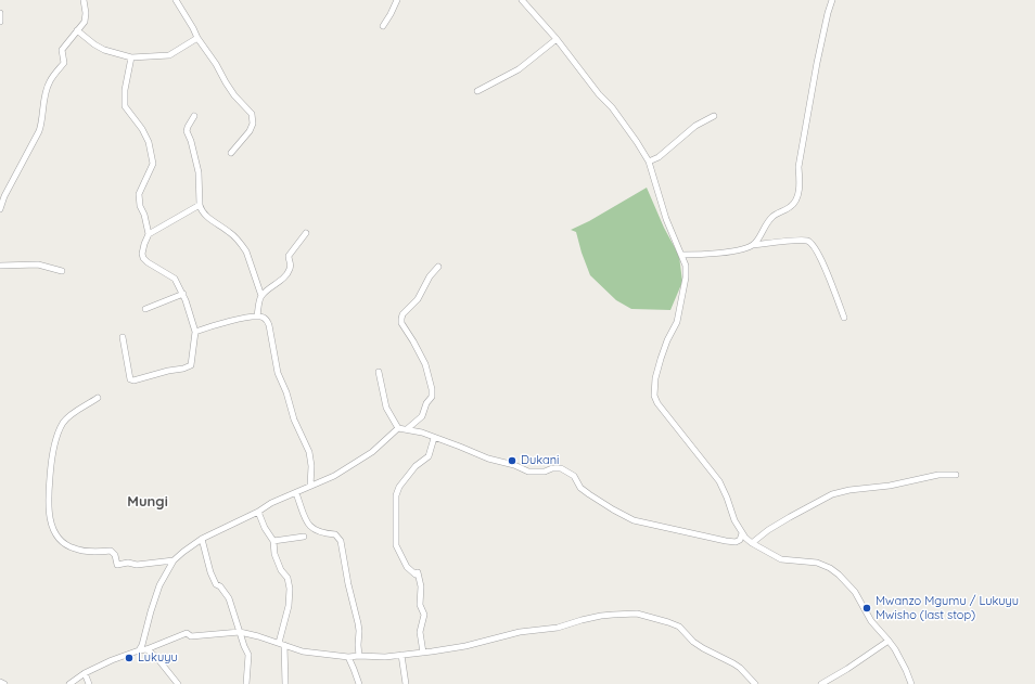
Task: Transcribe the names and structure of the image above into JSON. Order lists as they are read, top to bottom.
{
  "districts": ["Mungi"],
  "places": ["Dukani", "Mwanzo Mgumu / Lukuyu Mwisho (last stop)", "Lukuyu"]
}
